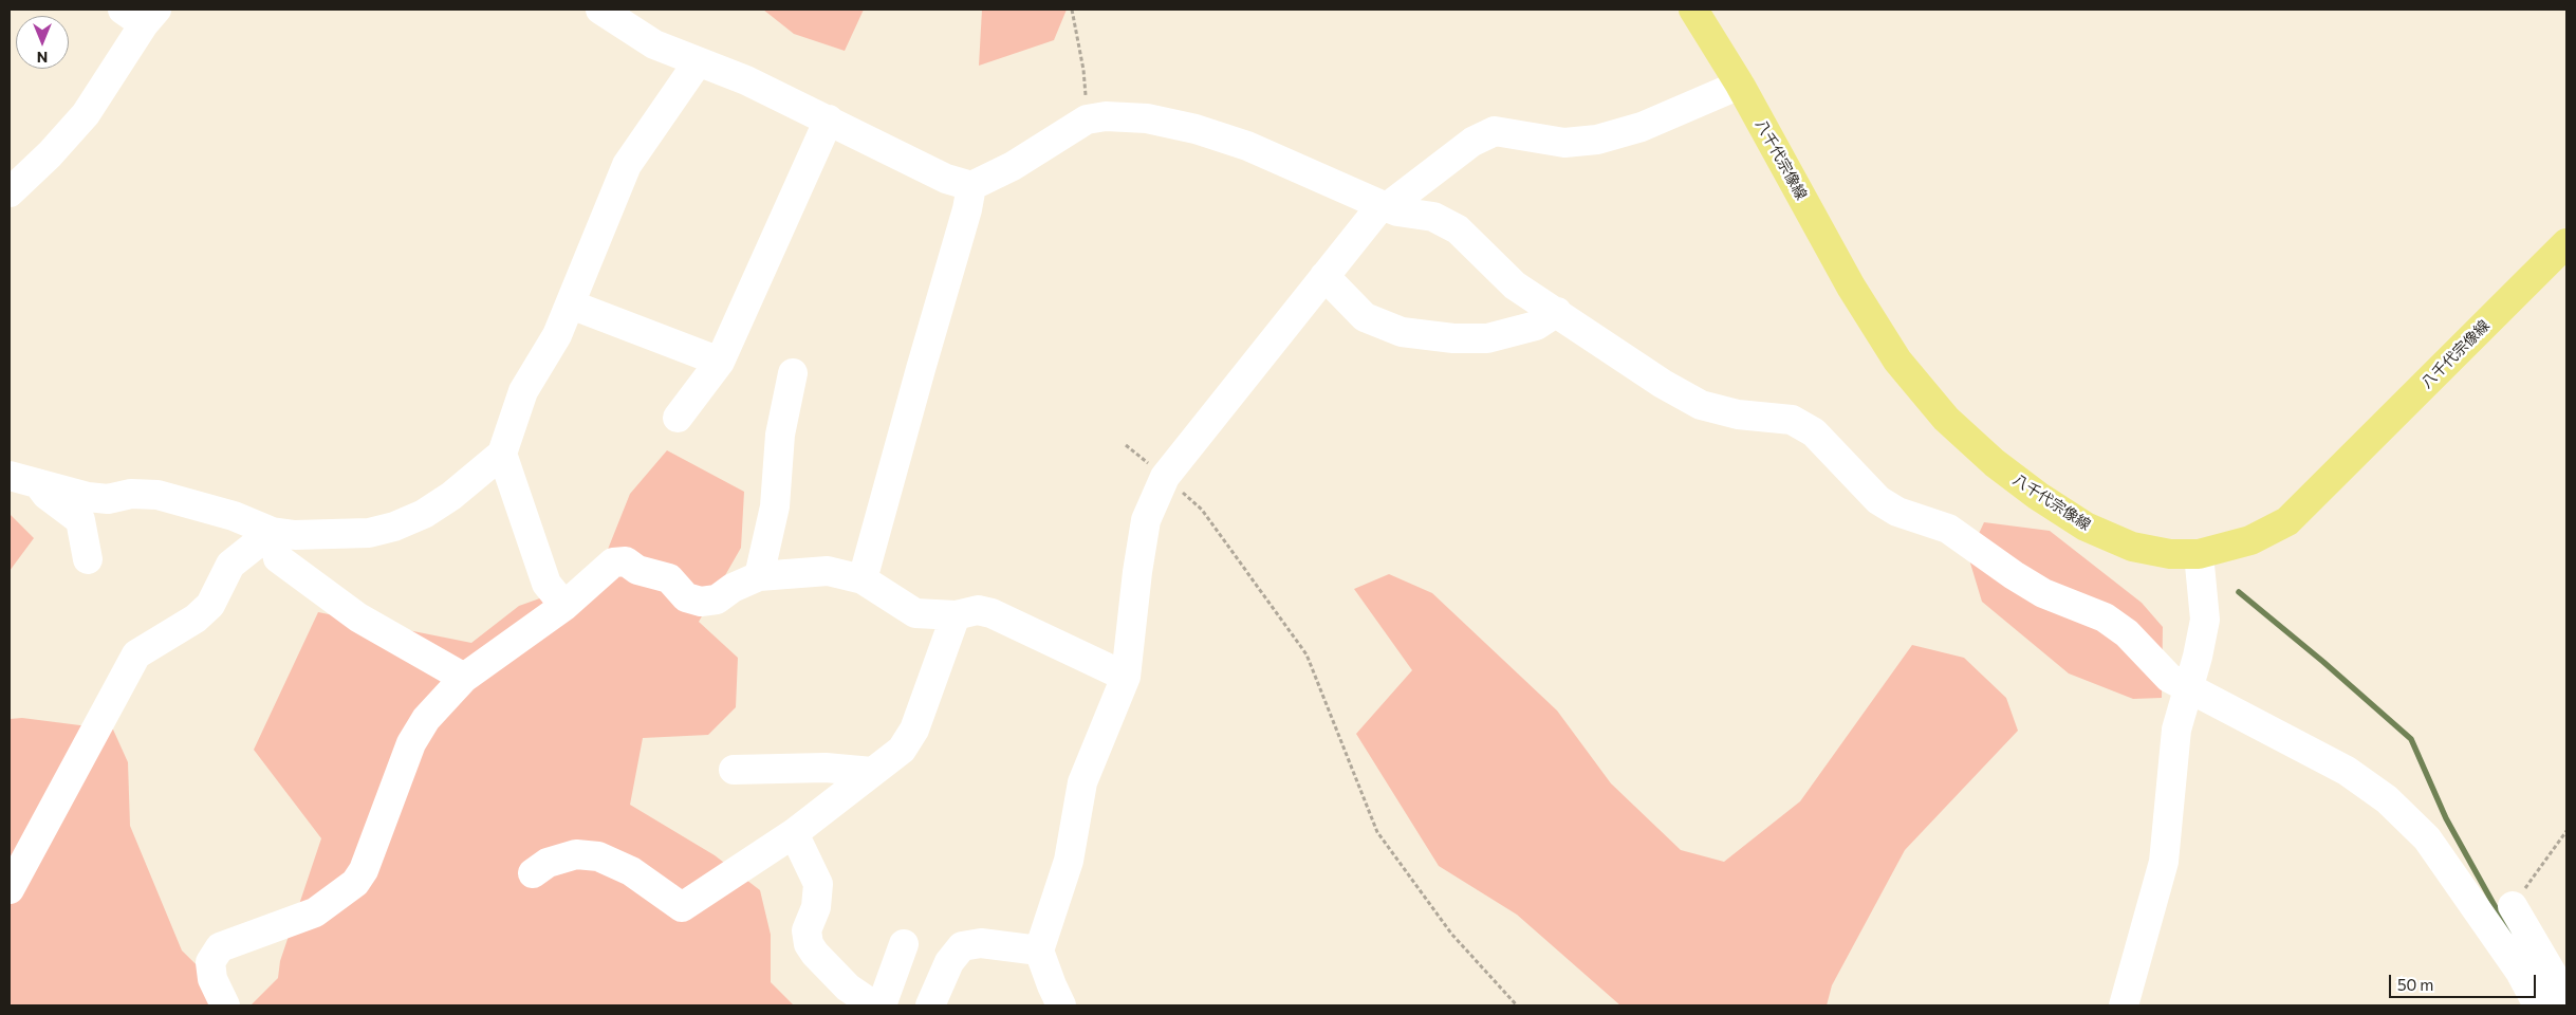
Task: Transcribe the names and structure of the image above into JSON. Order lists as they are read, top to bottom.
{
  "streets": {
    "main road": ["八千代宗像線"]
  },
  "scale_bar": "50 m",
  "north": "bottom"
}
